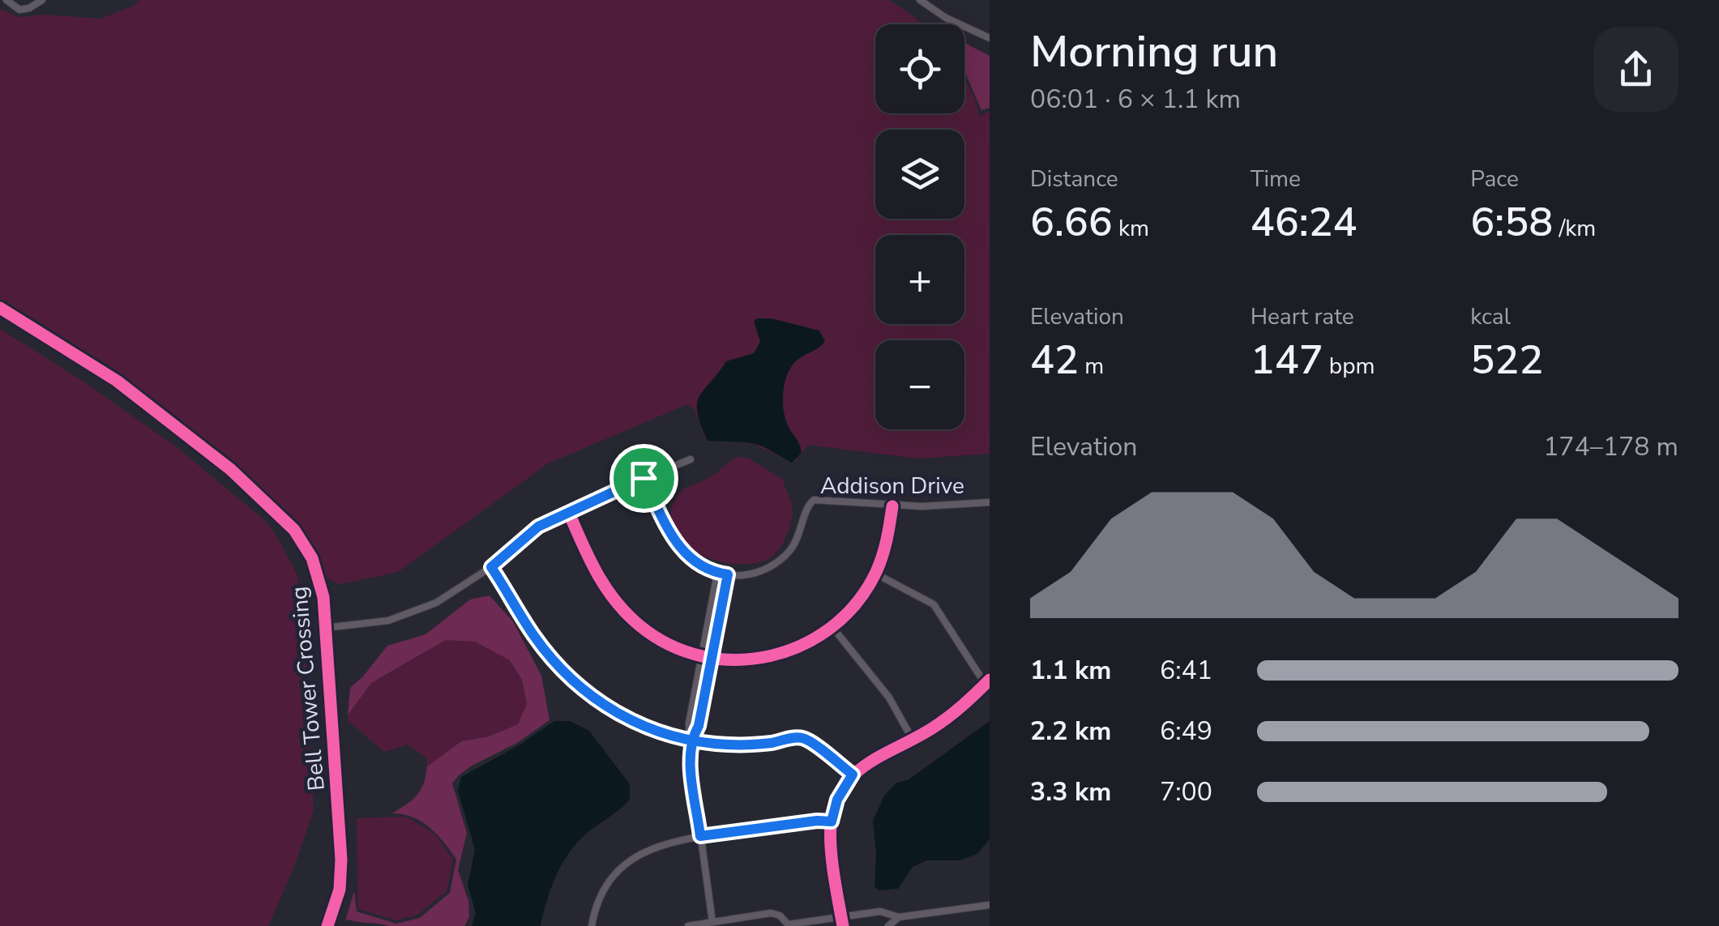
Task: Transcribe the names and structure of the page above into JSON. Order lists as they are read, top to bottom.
{
  "streets": {
    "street": ["Addison Drive", "Bell Tower Crossing"]
  },
  "page": {
    "heading": ["Morning run", "06:01 · 6 × 1.1 km"],
    "map_buttons": ["+", "−"],
    "stats": [
      ["Distance", "6.66 km"],
      ["Time", "46:24"],
      ["Pace", "6:58 /km"],
      ["Elevation", "42 m"],
      ["Heart rate", "147 bpm"],
      ["kcal", "522"]
    ],
    "chart": ["Elevation", "174–178 m"],
    "list": [
      {
        "name": "1.1 km",
        "note": "6:41"
      },
      {
        "name": "2.2 km",
        "note": "6:49"
      },
      {
        "name": "3.3 km",
        "note": "7:00"
      }
    ]
  }
}
